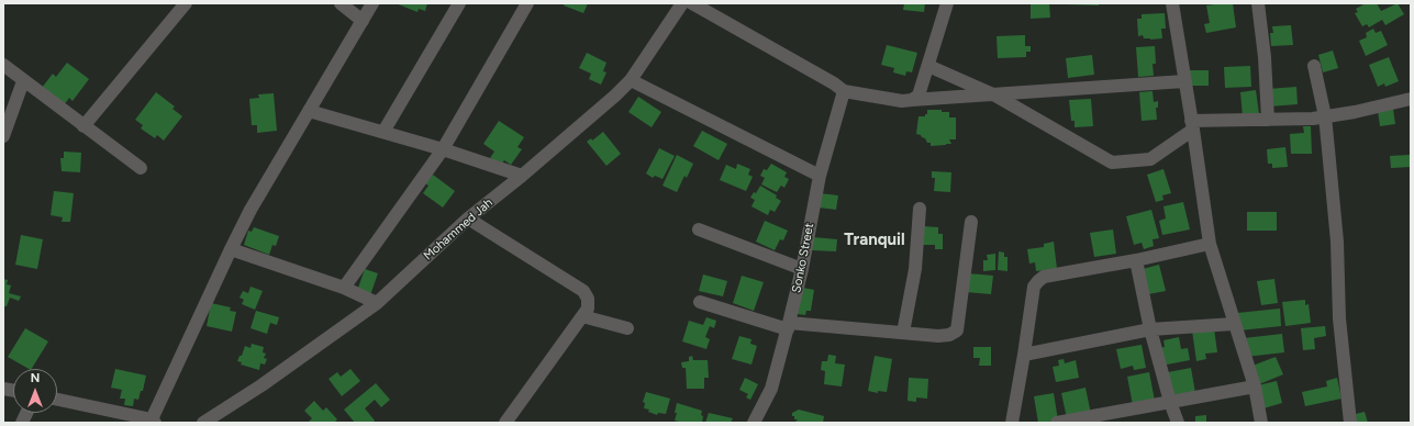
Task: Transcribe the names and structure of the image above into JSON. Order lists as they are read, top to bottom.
{
  "streets": {
    "street": ["Mohammed Jah", "Sonko Street"]
  },
  "districts": ["Tranquil"],
  "north": "top"
}
